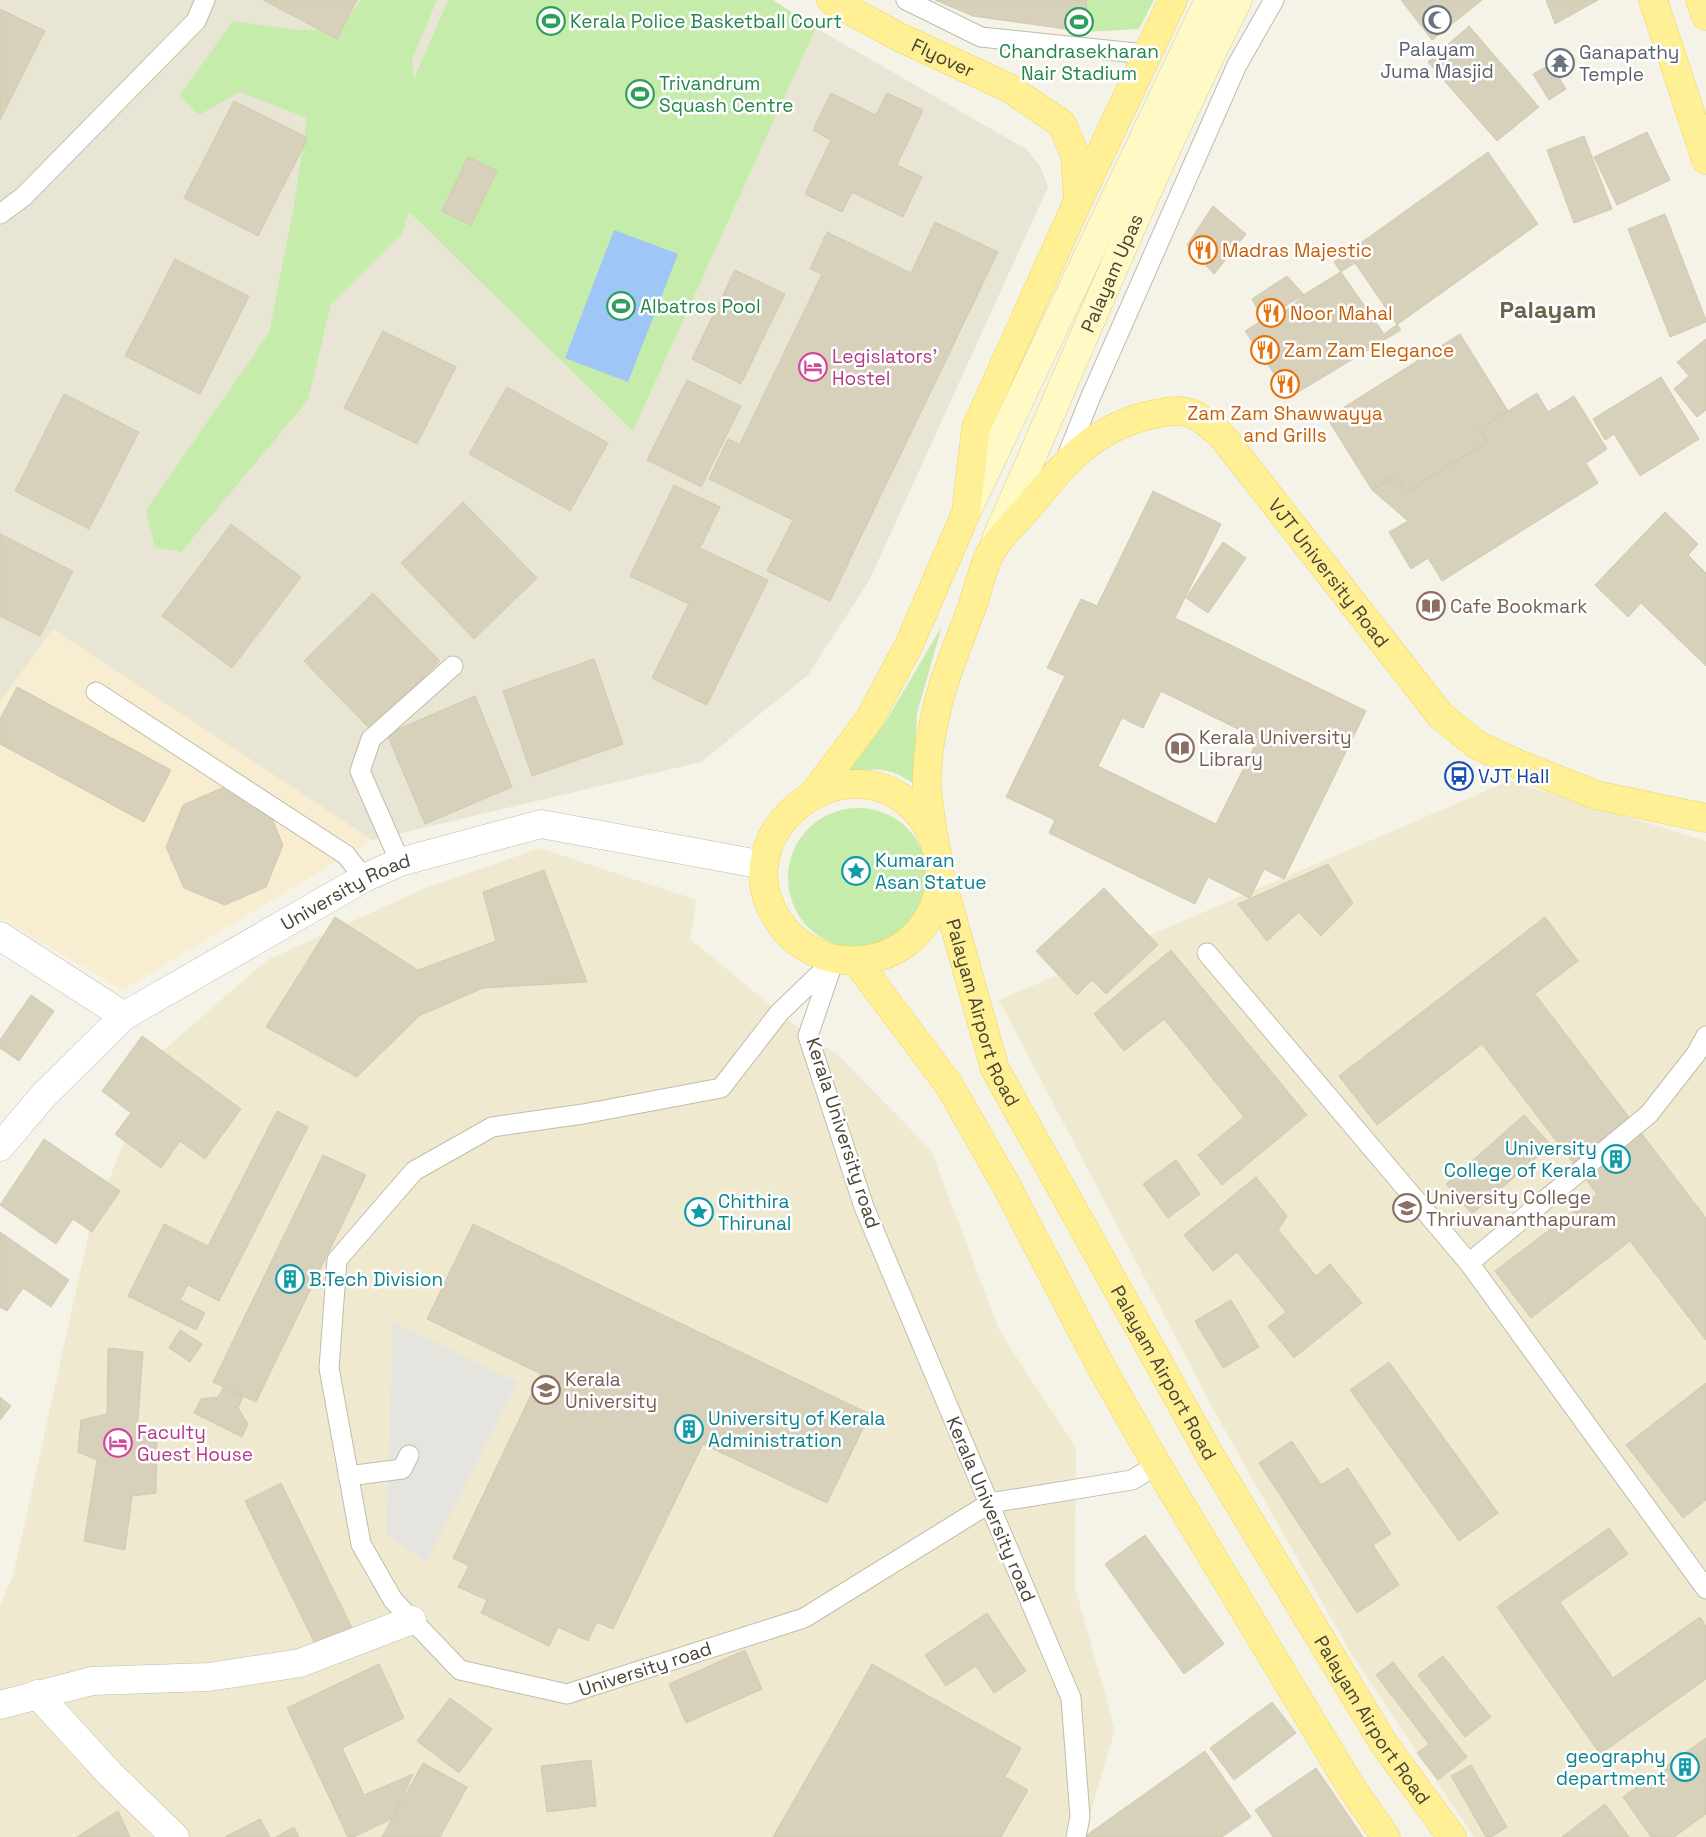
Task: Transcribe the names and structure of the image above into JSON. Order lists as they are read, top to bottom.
{
  "streets": {
    "main road": [
      "Flyover",
      "Palayam Upas",
      "VJT University Road",
      "Palayam Airport Road"
    ],
    "street": ["University Road"],
    "lane": ["Kerala University road", "University road"]
  },
  "crossings": [
    ["Palayam Upas", "VJT University Road"],
    ["University Road", "Palayam Airport Road"],
    ["University Road", "Kerala University road"],
    ["Palayam Airport Road", "Kerala University road"],
    ["Kerala University road", "University road"]
  ],
  "districts": ["Palayam"],
  "places": {
    "mosque": ["Palayam Juma Masjid"],
    "sports": [
      "Kerala Police Basketball Court",
      "Chandrasekharan Nair Stadium",
      "Trivandrum Squash Centre",
      "Albatros Pool"
    ],
    "temple": ["Ganapathy Temple"],
    "restaurant": [
      "Madras Majestic",
      "Noor Mahal",
      "Zam Zam Elegance",
      "Zam Zam Shawwayya and Grills"
    ],
    "hotel": ["Legislators' Hostel", "Faculty Guest House"],
    "library": ["Cafe Bookmark", "Kerala University Library"],
    "bus stop": ["VJT Hall"],
    "place": ["Kumaran Asan Statue", "Chithira Thirunal"],
    "building": [
      "University College of Kerala",
      "B.Tech Division",
      "University of Kerala Administration",
      "geography department"
    ],
    "school or university": ["University College Thriuvananthapuram", "Kerala University"]
  }
}
